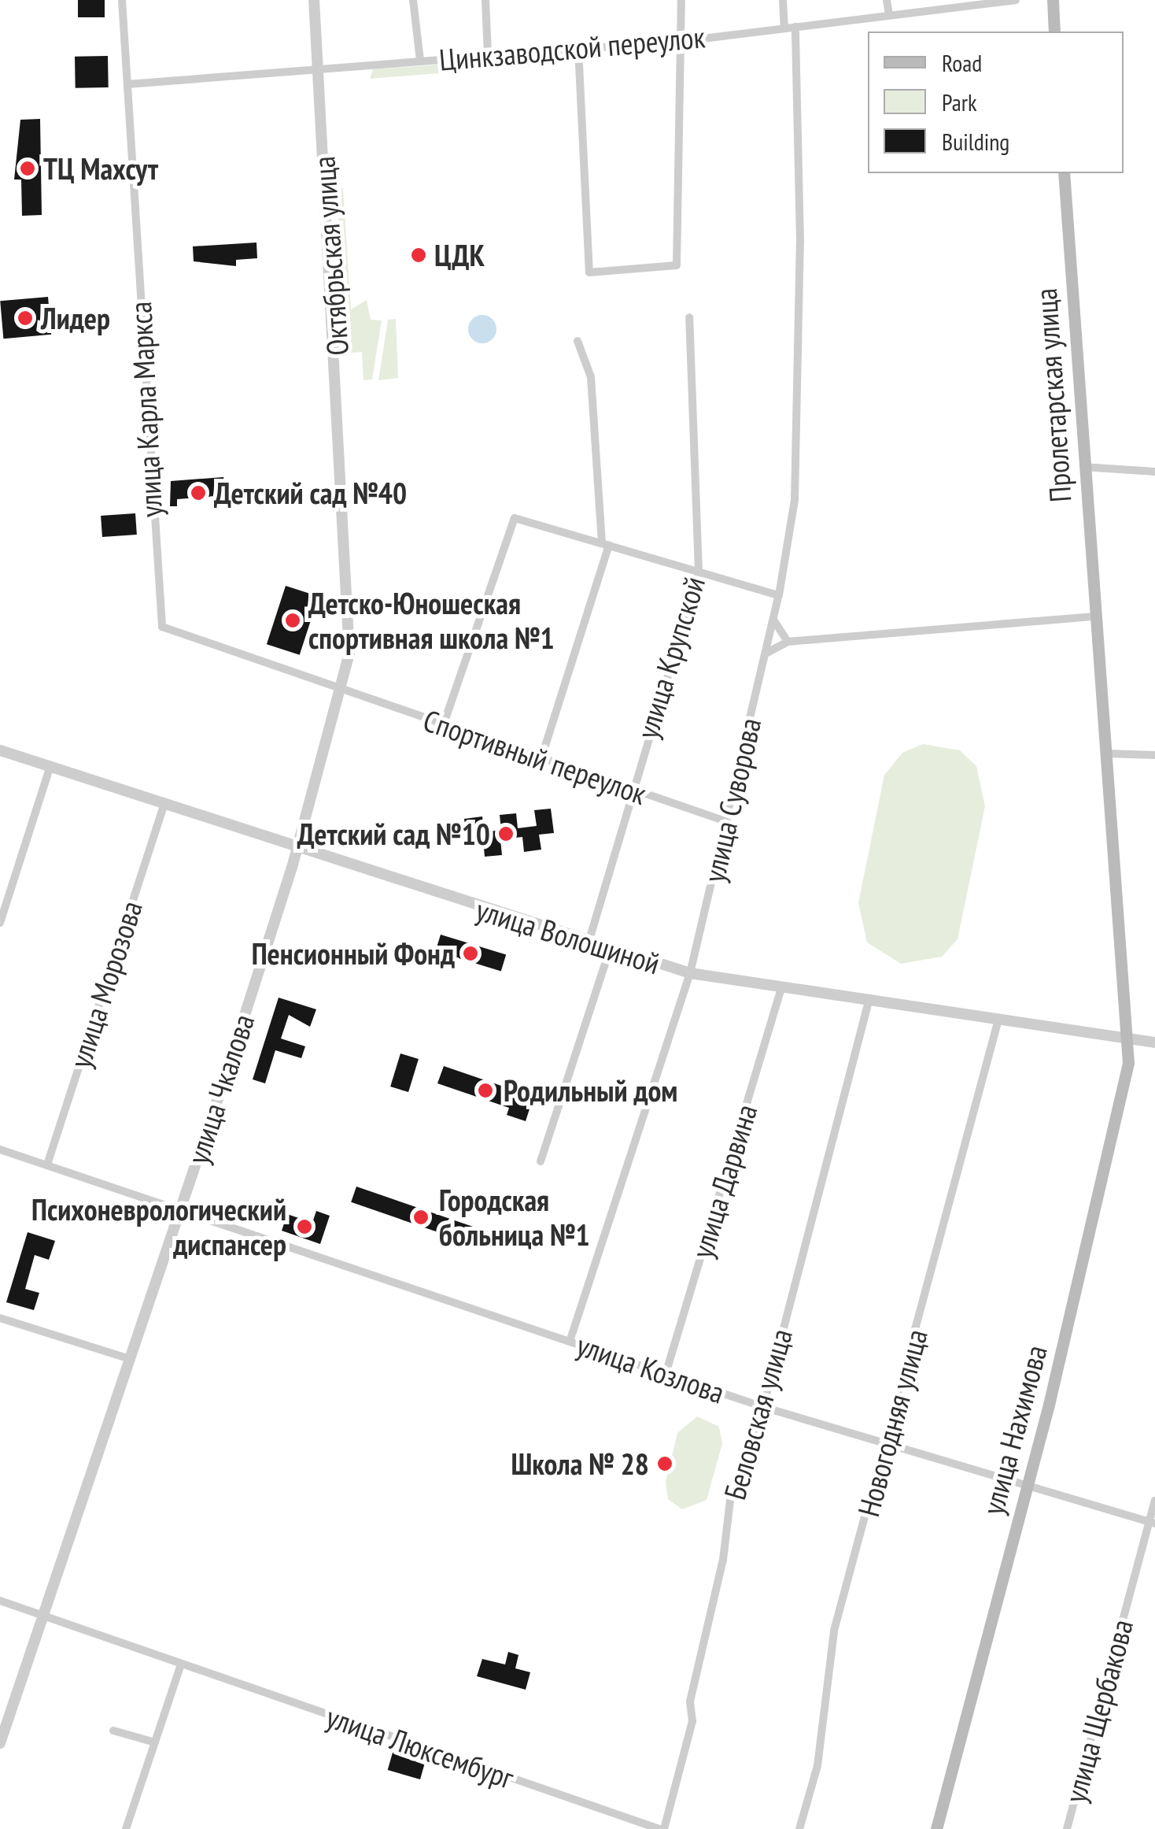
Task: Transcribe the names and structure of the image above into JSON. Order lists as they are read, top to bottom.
{
  "streets": {
    "main road": ["Пролетарская улица", "улица Нахимова"],
    "street": [
      "Цинкзаводской переулок",
      "Октябрьская улица",
      "улица Карла Маркса",
      "улица Крупской",
      "Спортивный переулок",
      "улица Суворова",
      "улица Волошиной",
      "улица Морозова",
      "улица Чкалова",
      "улица Дарвина",
      "улица Козлова",
      "Беловская улица",
      "Новогодняя улица",
      "улица Щербакова",
      "улица Люксембург"
    ]
  },
  "crossings": [
    ["Цинкзаводской переулок", "Октябрьская улица"],
    ["Цинкзаводской переулок", "улица Карла Маркса"],
    ["Цинкзаводской переулок", "улица Суворова"],
    ["Октябрьская улица", "улица Чкалова"],
    ["Пролетарская улица", "улица Волошиной"],
    ["Пролетарская улица", "улица Нахимова"],
    ["улица Карла Маркса", "Спортивный переулок"],
    ["улица Карла Маркса", "улица Чкалова"],
    ["улица Крупской", "Спортивный переулок"],
    ["улица Крупской", "улица Волошиной"],
    ["Спортивный переулок", "улица Суворова"],
    ["Спортивный переулок", "улица Чкалова"],
    ["улица Суворова", "улица Волошиной"],
    ["улица Суворова", "улица Козлова"],
    ["улица Волошиной", "улица Морозова"],
    ["улица Волошиной", "улица Чкалова"],
    ["улица Волошиной", "улица Дарвина"],
    ["улица Волошиной", "Беловская улица"],
    ["улица Волошиной", "Новогодняя улица"],
    ["улица Волошиной", "улица Нахимова"],
    ["улица Морозова", "улица Козлова"],
    ["улица Чкалова", "улица Козлова"],
    ["улица Чкалова", "улица Люксембург"],
    ["улица Дарвина", "улица Козлова"],
    ["улица Козлова", "Беловская улица"],
    ["улица Козлова", "Новогодняя улица"],
    ["улица Козлова", "улица Нахимова"],
    ["улица Козлова", "улица Щербакова"],
    ["Беловская улица", "улица Люксембург"]
  ],
  "places": [
    "ТЦ Махсут",
    "ЦДК",
    "Лидер",
    "Детский сад №40",
    "Детско-Юношеская спортивная школа №1",
    "Детский сад №10",
    "Пенсионный Фонд",
    "Родильный дом",
    "Городская больница №1",
    "Психоневрологический диспансер",
    "Школа № 28"
  ],
  "legend": ["Road", "Park", "Building"]
}
